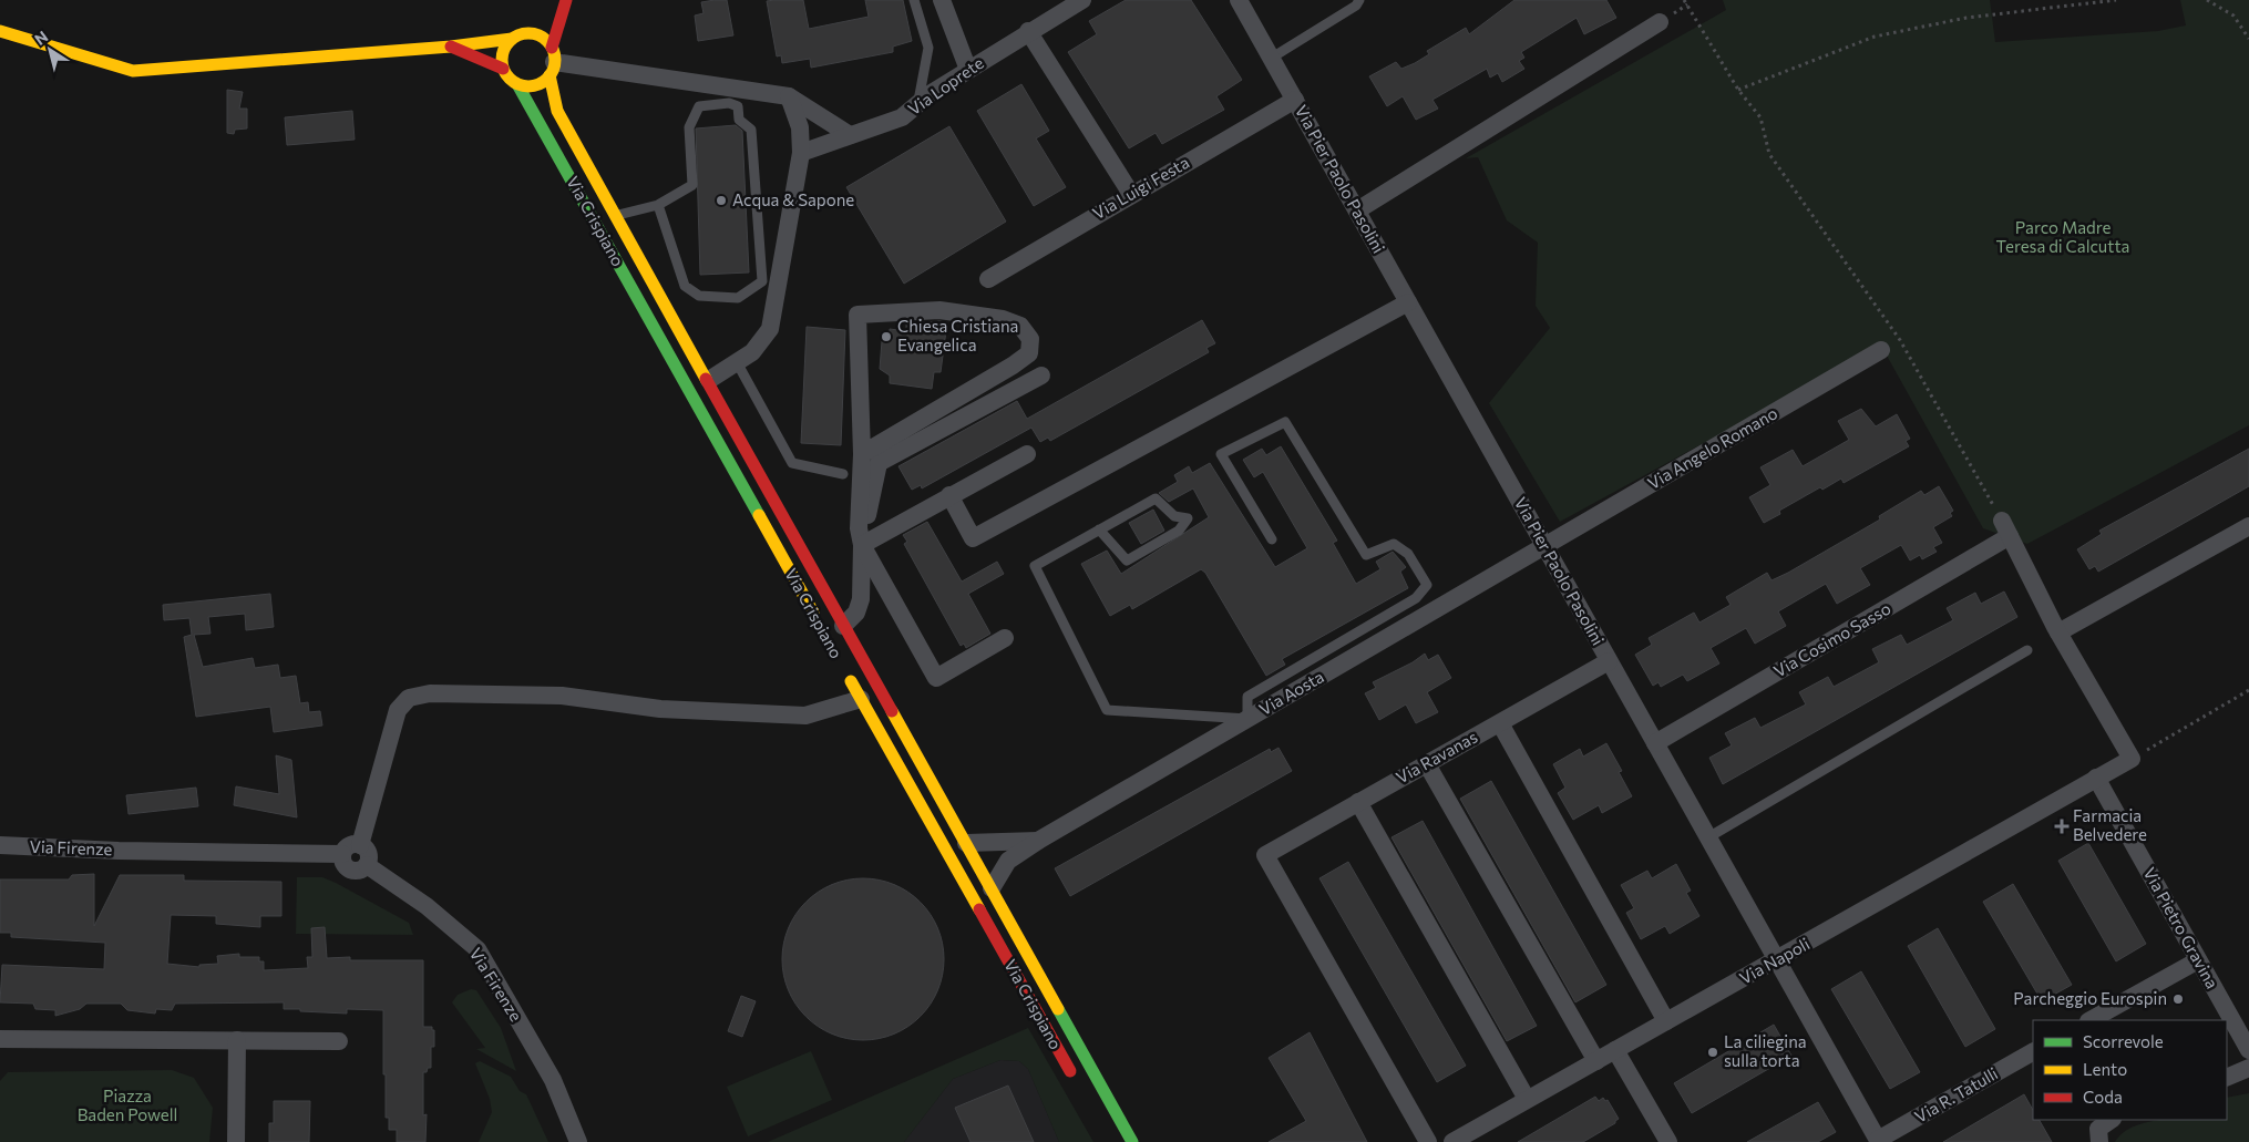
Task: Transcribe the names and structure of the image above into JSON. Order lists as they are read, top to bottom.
{
  "streets": {
    "main road": ["Via Crispiano"],
    "street": [
      "Via Loprete",
      "Via Pier Paolo Pasolini",
      "Via Luigi Festa",
      "Via Angelo Romano",
      "Via Cosimo Sasso",
      "Via Aosta",
      "Via Ravanas",
      "Via Firenze",
      "Via Pietro Gravina",
      "Via Napoli",
      "Via R. Tatulli"
    ]
  },
  "crossings": [
    ["Via Pier Paolo Pasolini", "Via Luigi Festa"],
    ["Via Pier Paolo Pasolini", "Via Angelo Romano"],
    ["Via Pier Paolo Pasolini", "Via Cosimo Sasso"],
    ["Via Pier Paolo Pasolini", "Via Aosta"],
    ["Via Pier Paolo Pasolini", "Via Ravanas"],
    ["Via Pier Paolo Pasolini", "Via Napoli"],
    ["Via Pier Paolo Pasolini", "Via R. Tatulli"],
    ["Via Angelo Romano", "Via Aosta"],
    ["Via Pietro Gravina", "Via Napoli"]
  ],
  "parks": ["Parco Madre Teresa di Calcutta", "Piazza Baden Powell"],
  "places": {
    "other": [
      "Acqua & Sapone",
      "Chiesa Cristiana Evangelica",
      "Parcheggio Eurospin",
      "La ciliegina sulla torta"
    ],
    "health": ["Farmacia Belvedere"]
  },
  "legend": ["Scorrevole", "Lento", "Coda"],
  "north": "top left"
}
